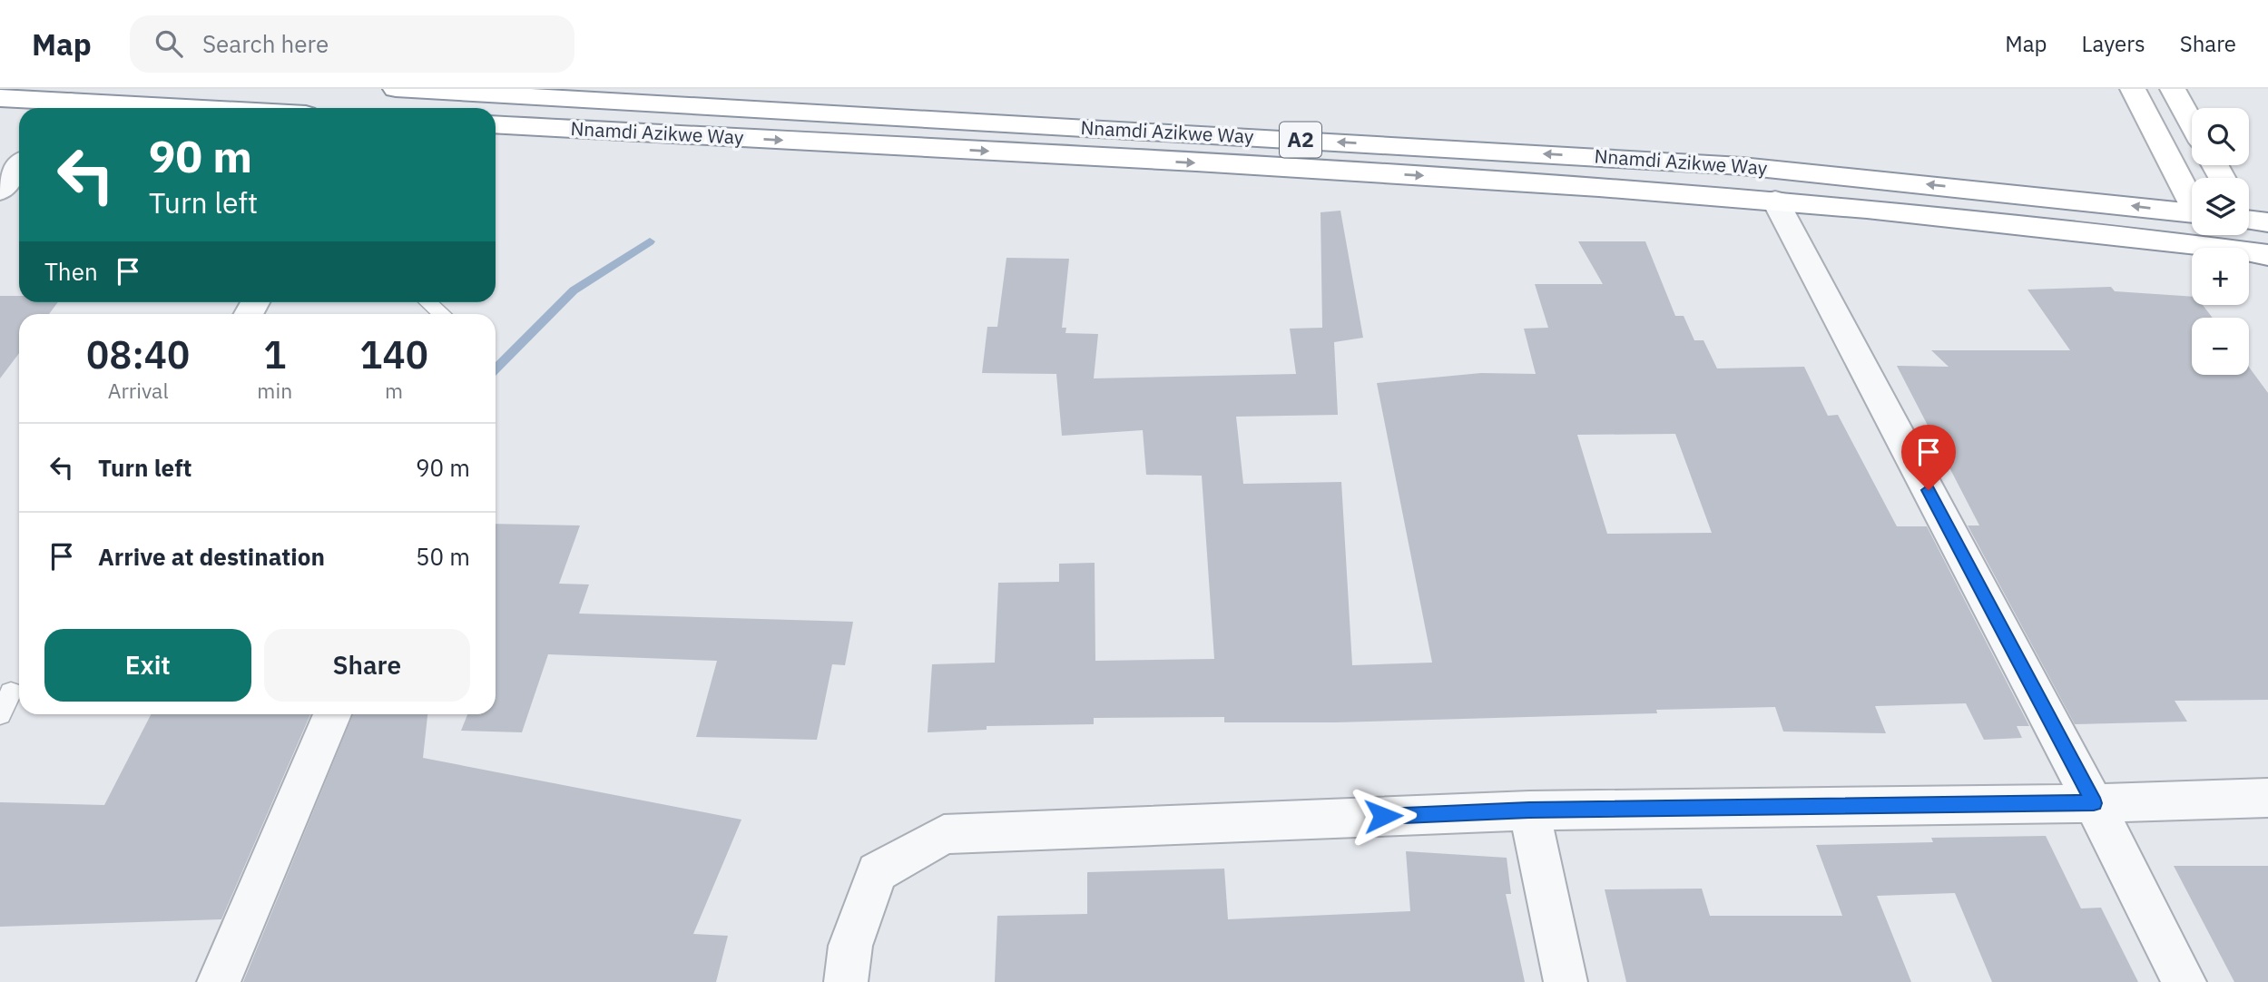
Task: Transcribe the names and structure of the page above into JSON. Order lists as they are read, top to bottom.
{
  "streets": {
    "main road": ["Nnamdi Azikwe Way", "A2"]
  },
  "page": {
    "header": "Map",
    "search": "Search here",
    "nav": ["Map", "Layers", "Share"],
    "map_buttons": ["+", "−"],
    "turn": ["90 m", "Turn left"],
    "then": "Then",
    "eta": [
      "08:40",
      "Arrival",
      "1",
      "min",
      "140",
      "m"
    ],
    "list": [
      {
        "name": "Turn left",
        "value": "90 m"
      },
      {
        "name": "Arrive at destination",
        "value": "50 m"
      }
    ],
    "buttons": ["Exit", "Share"]
  }
}
